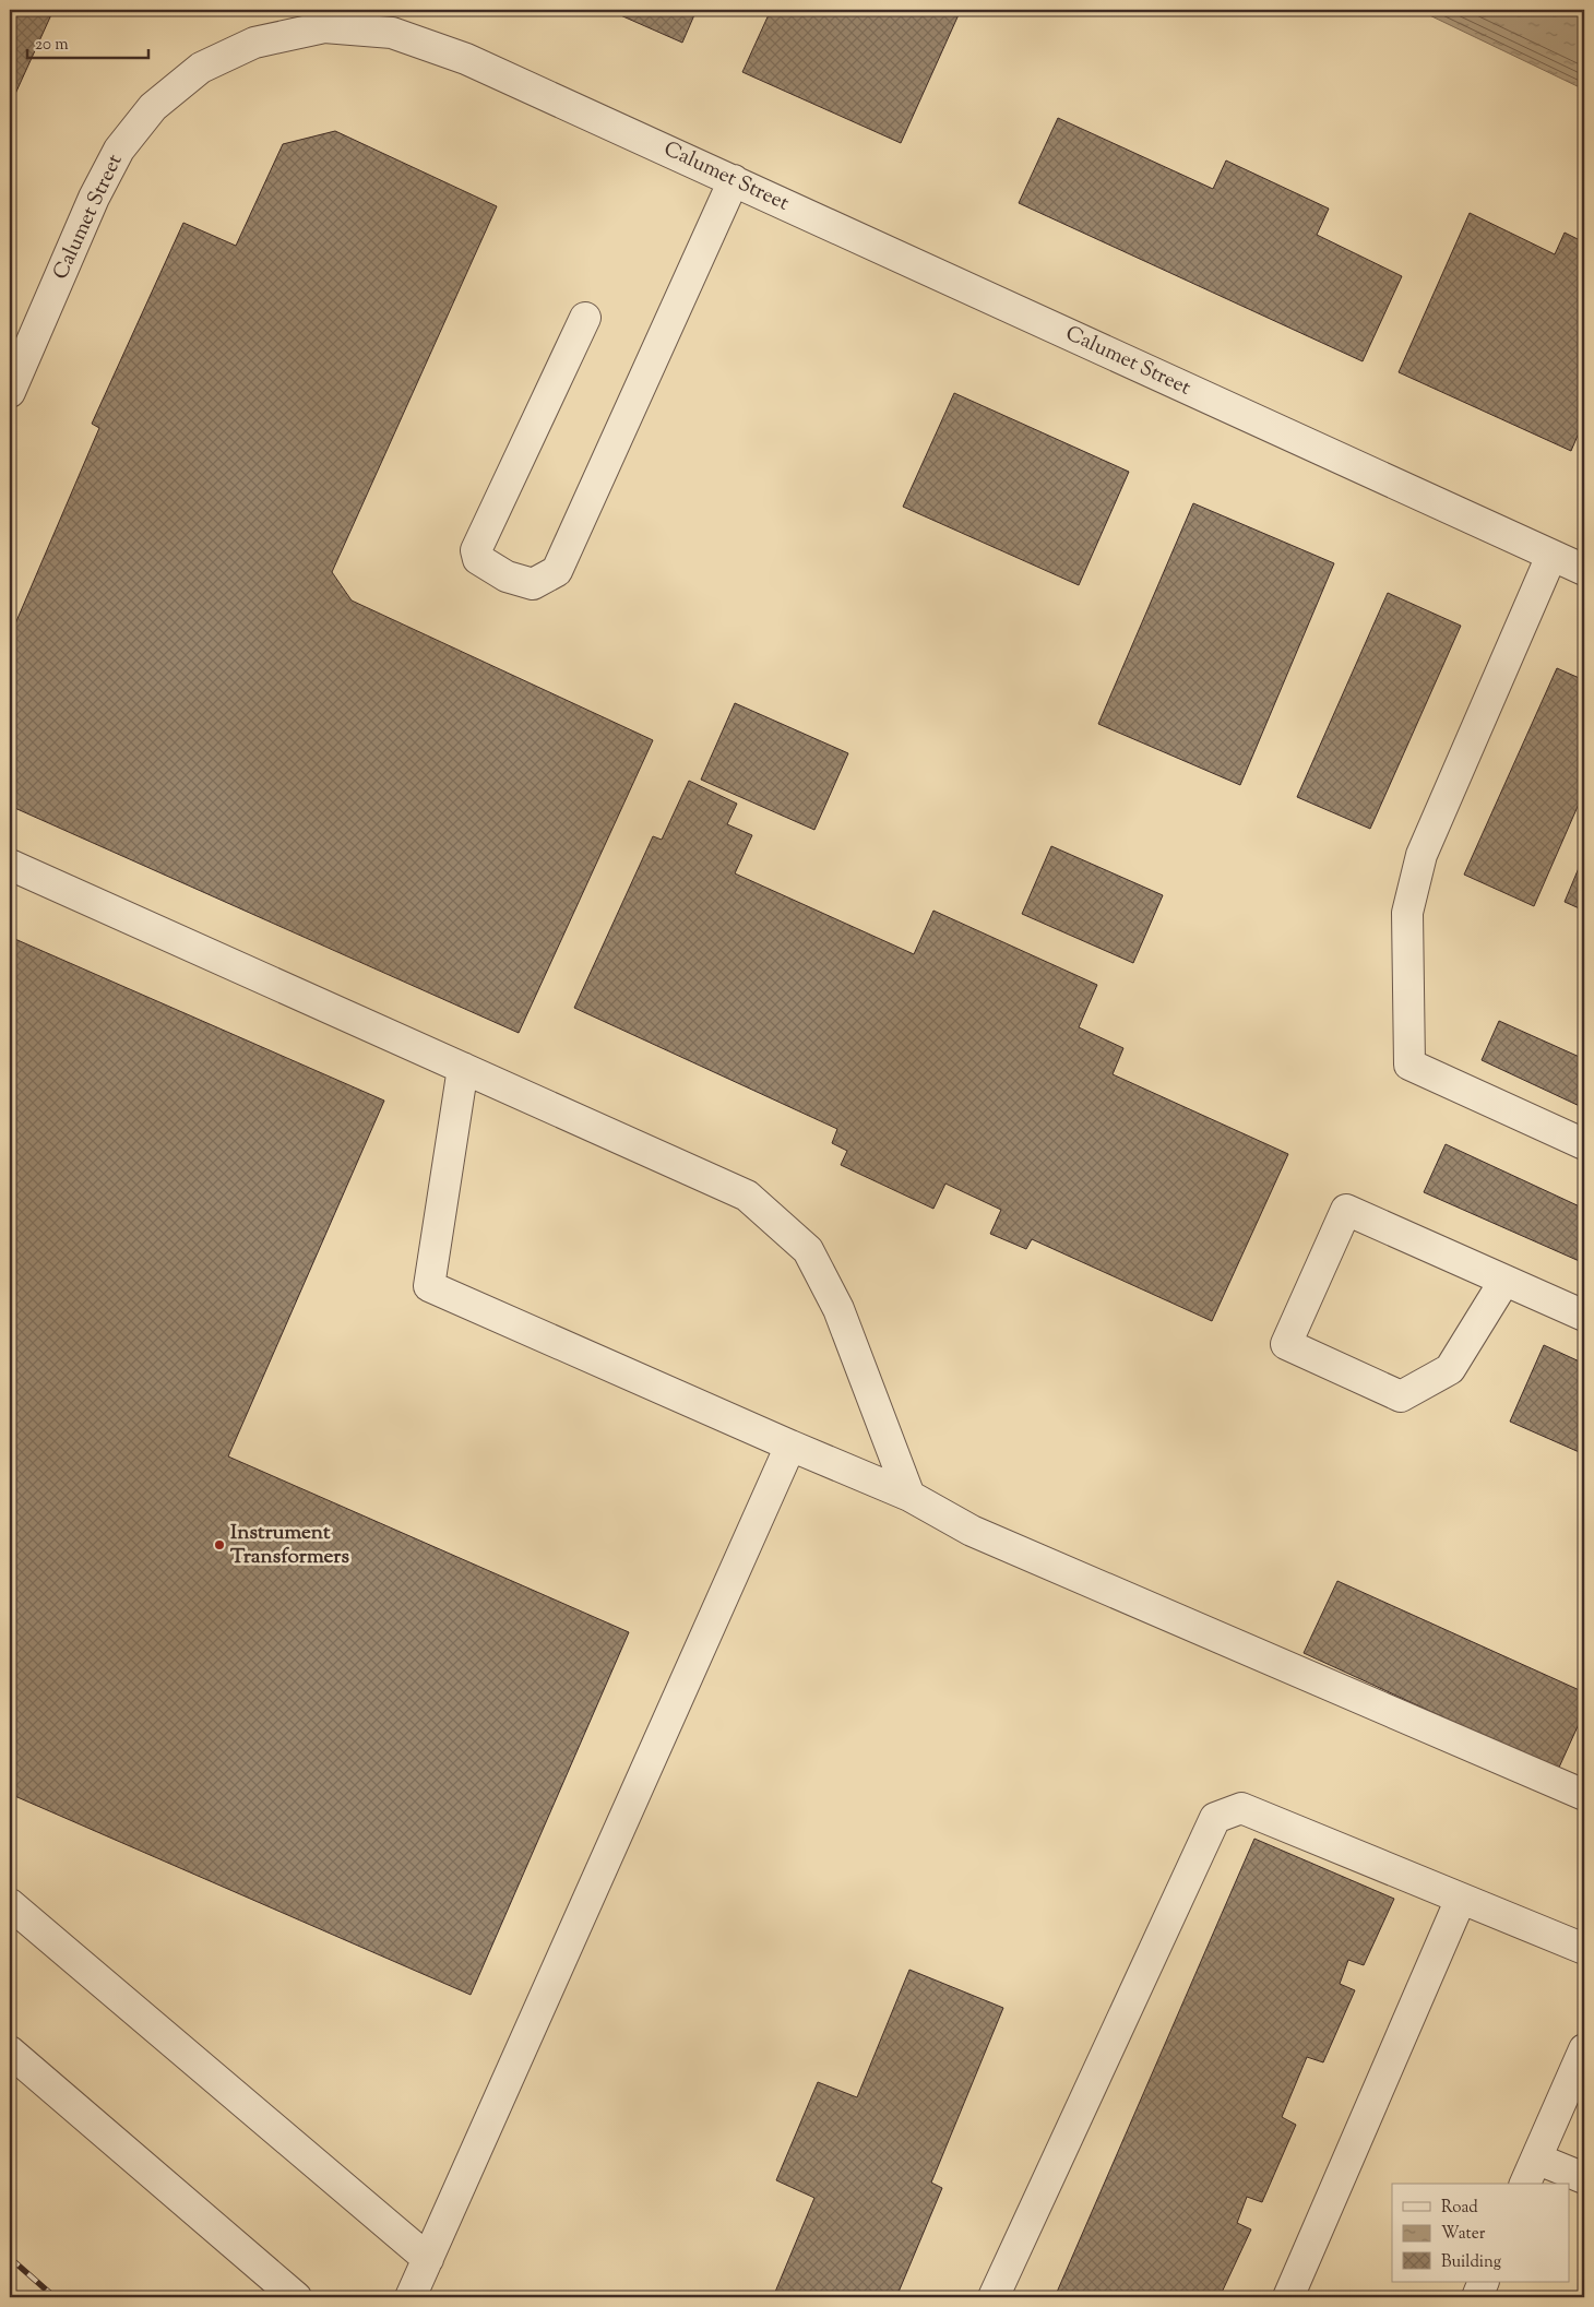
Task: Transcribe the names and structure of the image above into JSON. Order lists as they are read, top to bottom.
{
  "streets": {
    "street": ["Calumet Street"]
  },
  "places": ["Instrument Transformers"],
  "legend": ["Road", "Water", "Building"],
  "scale_bar": "20 m"
}
